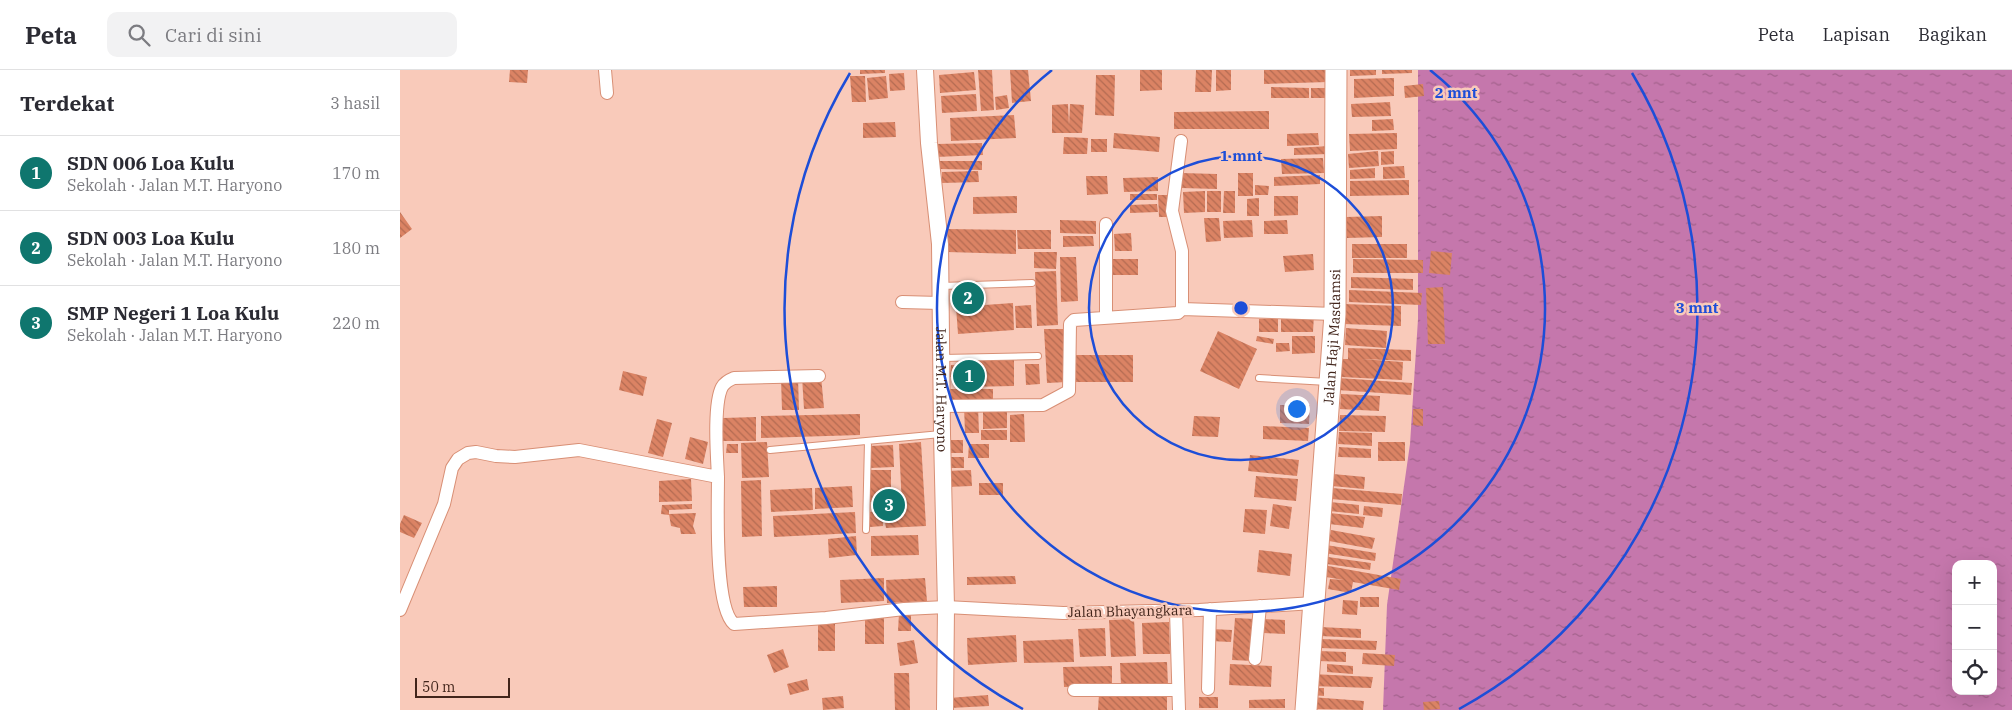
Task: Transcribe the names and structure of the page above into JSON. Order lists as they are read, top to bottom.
{
  "streets": {
    "highway": ["Jalan Haji Masdamsi"],
    "street": ["Jalan M.T. Haryono", "Jalan Bhayangkara"]
  },
  "crossings": [
    ["Jalan Haji Masdamsi", "Jalan Bhayangkara"],
    ["Jalan M.T. Haryono", "Jalan Bhayangkara"]
  ],
  "scale_bar": "50 m",
  "page": {
    "header": "Peta",
    "search": "Cari di sini",
    "nav": ["Peta", "Lapisan", "Bagikan"],
    "heading": ["Terdekat", "3 hasil"],
    "list": [
      {
        "mark": "1",
        "name": "SDN 006 Loa Kulu",
        "note": "Sekolah · Jalan M.T. Haryono",
        "value": "170 m"
      },
      {
        "mark": "2",
        "name": "SDN 003 Loa Kulu",
        "note": "Sekolah · Jalan M.T. Haryono",
        "value": "180 m"
      },
      {
        "mark": "3",
        "name": "SMP Negeri 1 Loa Kulu",
        "note": "Sekolah · Jalan M.T. Haryono",
        "value": "220 m"
      }
    ],
    "pins": ["2", "1", "3"],
    "map_buttons": ["+", "−"],
    "scale": "50 m"
  },
  "rings": ["2 mnt", "1 mnt", "3 mnt"]
}
